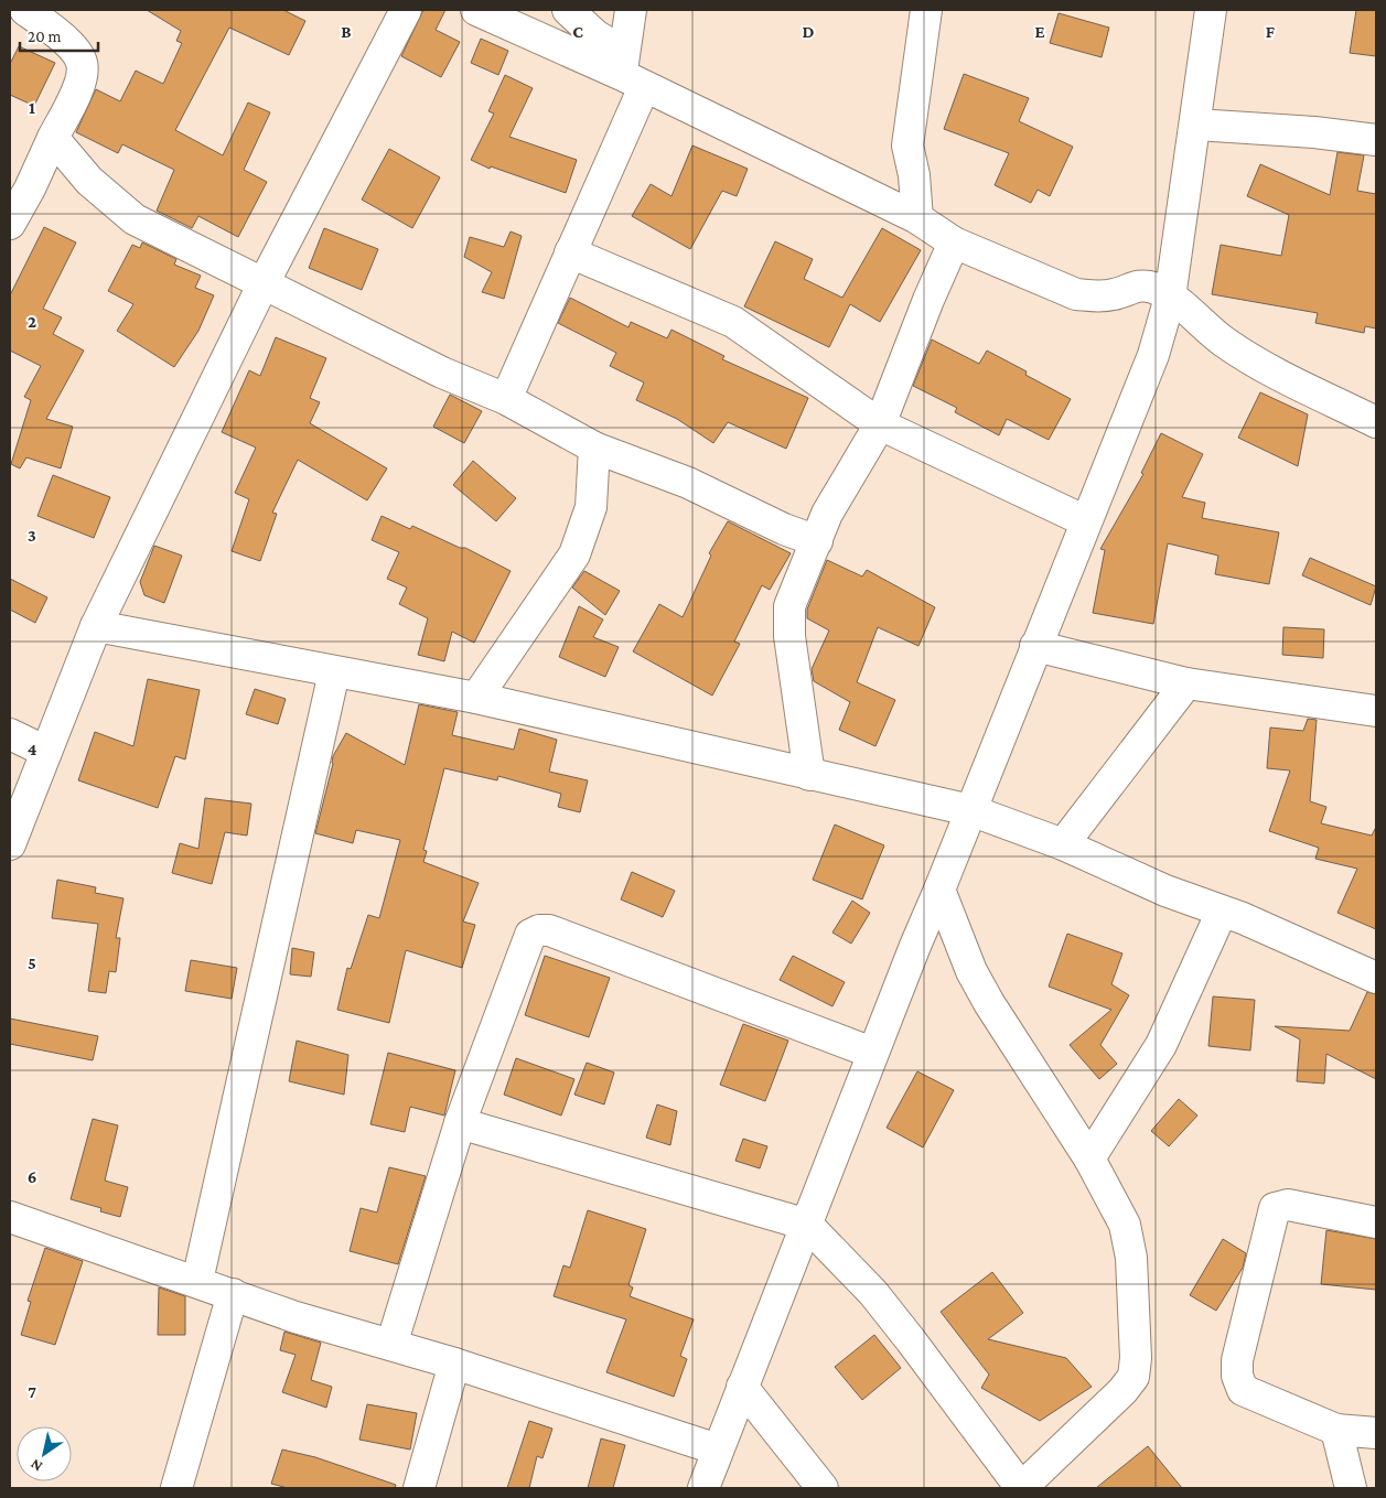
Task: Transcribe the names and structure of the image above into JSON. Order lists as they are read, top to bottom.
{
  "scale_bar": "20 m",
  "north": "bottom left",
  "grid": {
    "columns": [
      "B",
      "C",
      "D",
      "E",
      "F"
    ],
    "rows": [
      "1",
      "2",
      "3",
      "4",
      "5",
      "6",
      "7"
    ]
  }
}
